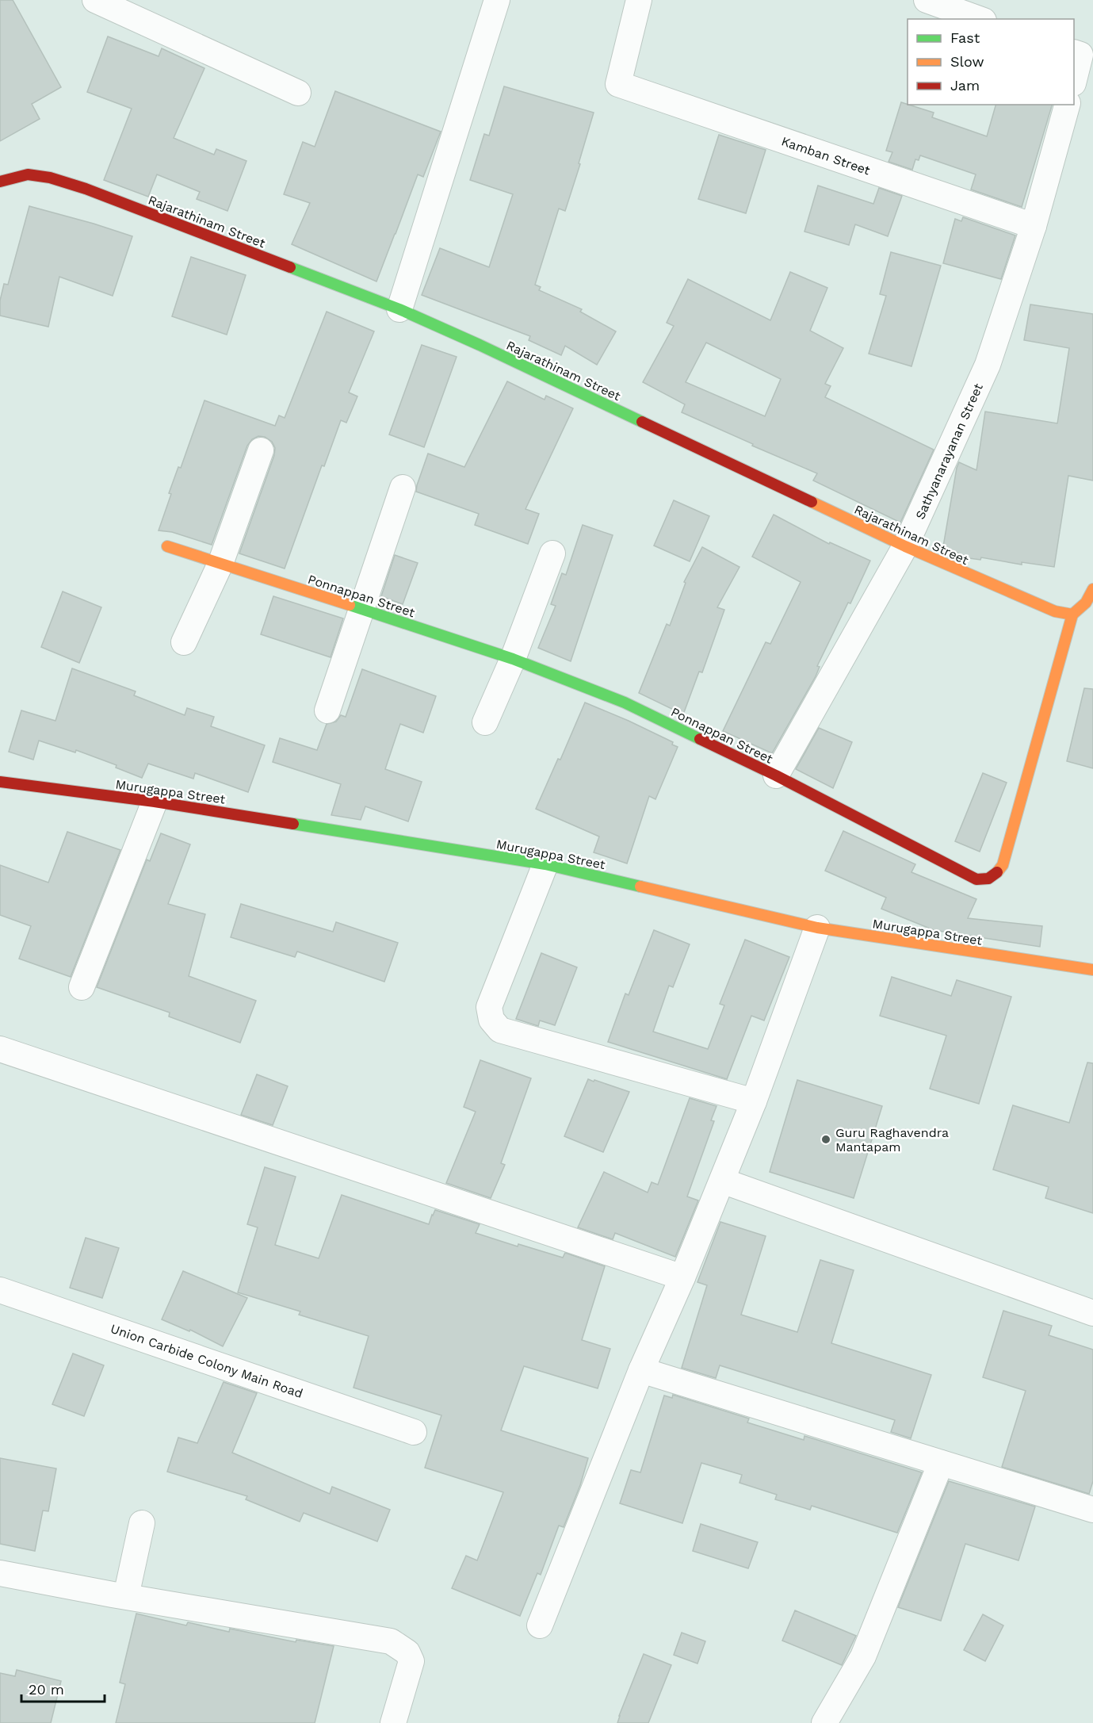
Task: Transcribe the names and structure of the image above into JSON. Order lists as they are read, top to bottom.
{
  "streets": {
    "street": [
      "Kamban Street",
      "Rajarathinam Street",
      "Sathyanarayanan Street",
      "Ponnappan Street",
      "Murugappa Street",
      "Union Carbide Colony Main Road"
    ]
  },
  "crossings": [
    ["Kamban Street", "Sathyanarayanan Street"],
    ["Rajarathinam Street", "Sathyanarayanan Street"],
    ["Rajarathinam Street", "Ponnappan Street"],
    ["Sathyanarayanan Street", "Ponnappan Street"]
  ],
  "places": ["Guru Raghavendra Mantapam"],
  "legend": ["Fast", "Slow", "Jam"],
  "scale_bar": "20 m"
}
